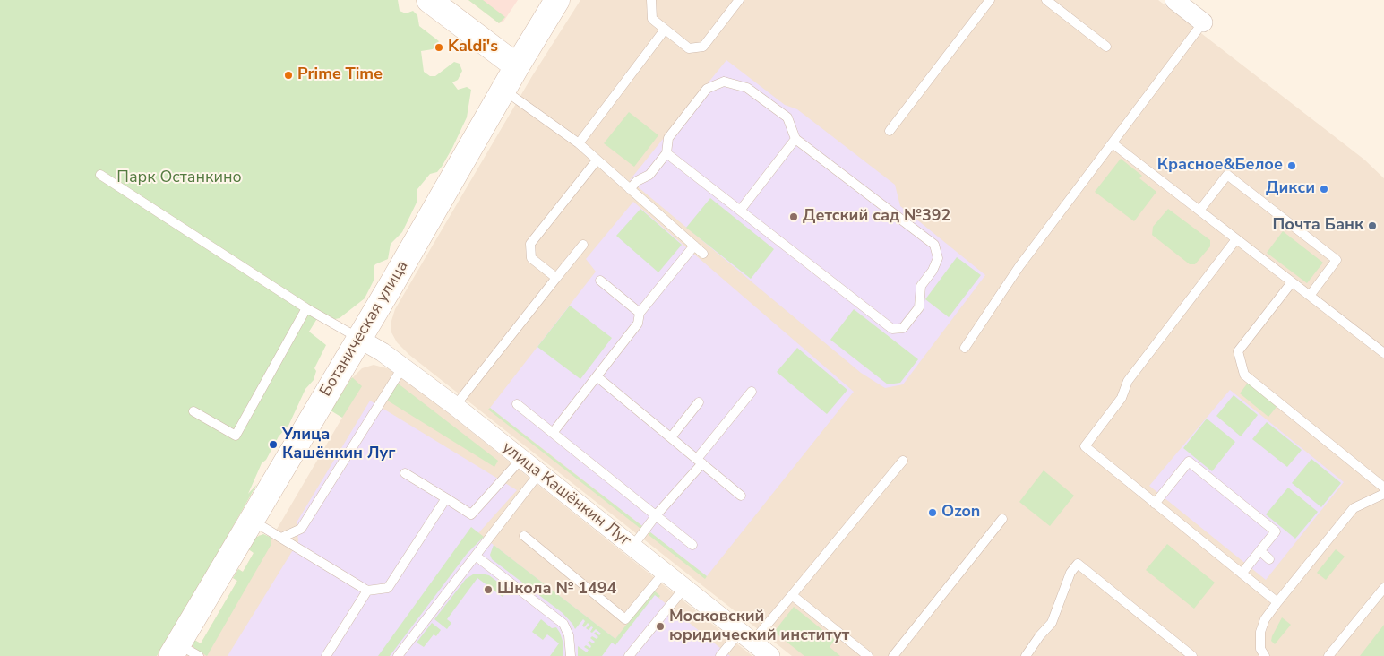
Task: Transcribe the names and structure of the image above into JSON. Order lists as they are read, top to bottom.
{
  "streets": {
    "main road": ["Ботаническая улица"],
    "street": ["улица Кашёнкин Луг"]
  },
  "crossings": [
    ["Ботаническая улица", "улица Кашёнкин Луг"]
  ],
  "parks": ["Парк Останкино"],
  "places": [
    "Kaldi's",
    "Prime Time",
    "Красное&Белое",
    "Дикси",
    "Детский сад №392",
    "Почта Банк",
    "Улица Кашёнкин Луг",
    "Ozon",
    "Школа № 1494",
    "Московский юридический институт"
  ]
}
